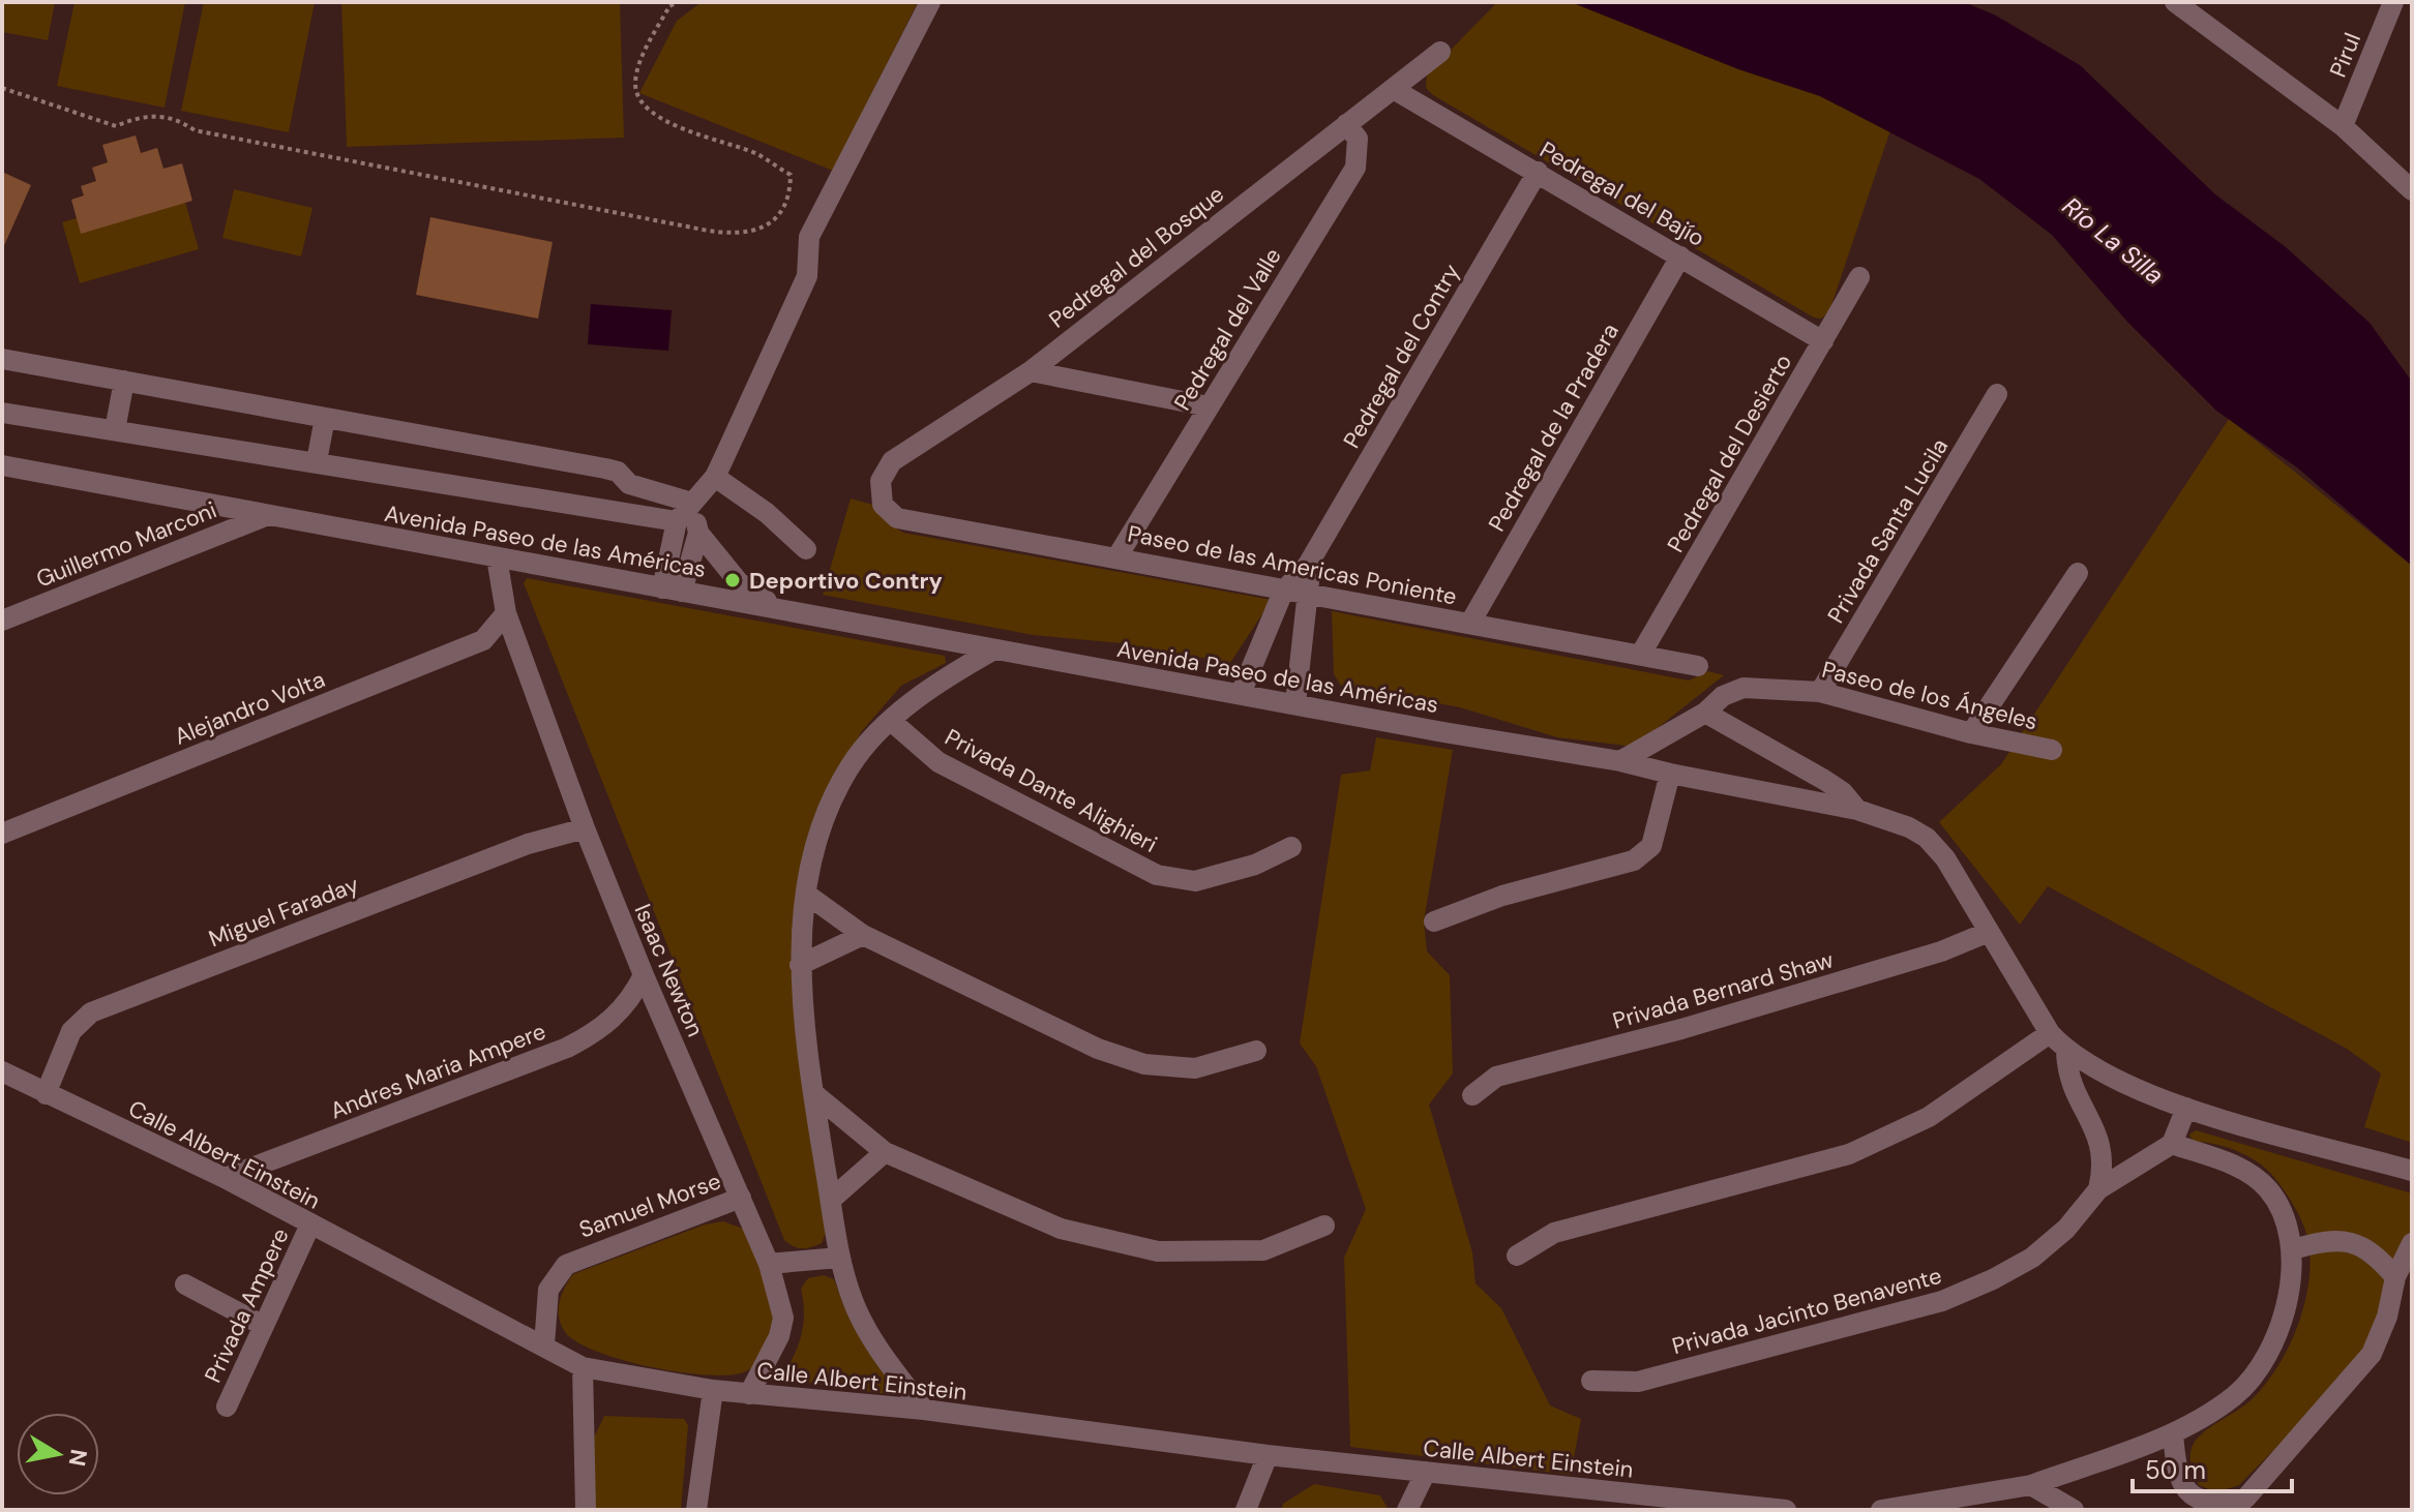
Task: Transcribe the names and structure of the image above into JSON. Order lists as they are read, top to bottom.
{
  "streets": {
    "street": [
      "Pirul",
      "Pedregal del Bajío",
      "Pedregal del Bosque",
      "Pedregal del Valle",
      "Pedregal del Contry",
      "Pedregal de la Pradera",
      "Pedregal del Desierto",
      "Privada Santa Lucila",
      "Avenida Paseo de las Américas",
      "Guillermo Marconi",
      "Paseo de las Americas Poniente",
      "Paseo de los Ángeles",
      "Alejandro Volta",
      "Privada Dante Alighieri",
      "Miguel Faraday",
      "Isaac Newton",
      "Privada Bernard Shaw",
      "Andres Maria Ampere",
      "Calle Albert Einstein",
      "Samuel Morse",
      "Privada Ampere",
      "Privada Jacinto Benavente"
    ]
  },
  "crossings": [
    ["Pedregal del Bajío", "Pedregal del Bosque"],
    ["Pedregal del Bajío", "Pedregal del Contry"],
    ["Pedregal del Bajío", "Pedregal de la Pradera"],
    ["Pedregal del Bajío", "Pedregal del Desierto"],
    ["Pedregal del Bosque", "Pedregal del Valle"],
    ["Pedregal del Bosque", "Paseo de las Americas Poniente"],
    ["Pedregal del Valle", "Paseo de las Americas Poniente"],
    ["Pedregal del Contry", "Avenida Paseo de las Américas"],
    ["Pedregal del Contry", "Paseo de las Americas Poniente"],
    ["Pedregal de la Pradera", "Paseo de las Americas Poniente"],
    ["Pedregal del Desierto", "Paseo de las Americas Poniente"],
    ["Privada Santa Lucila", "Paseo de los Ángeles"],
    ["Avenida Paseo de las Américas", "Guillermo Marconi"],
    ["Avenida Paseo de las Américas", "Paseo de los Ángeles"],
    ["Avenida Paseo de las Américas", "Isaac Newton"],
    ["Avenida Paseo de las Américas", "Privada Bernard Shaw"],
    ["Alejandro Volta", "Isaac Newton"],
    ["Miguel Faraday", "Isaac Newton"],
    ["Miguel Faraday", "Calle Albert Einstein"],
    ["Isaac Newton", "Andres Maria Ampere"],
    ["Isaac Newton", "Calle Albert Einstein"],
    ["Isaac Newton", "Samuel Morse"],
    ["Andres Maria Ampere", "Calle Albert Einstein"],
    ["Calle Albert Einstein", "Samuel Morse"],
    ["Calle Albert Einstein", "Privada Ampere"]
  ],
  "water": ["Río La Silla"],
  "places": ["Deportivo Contry"],
  "scale_bar": "50 m",
  "north": "right"
}
